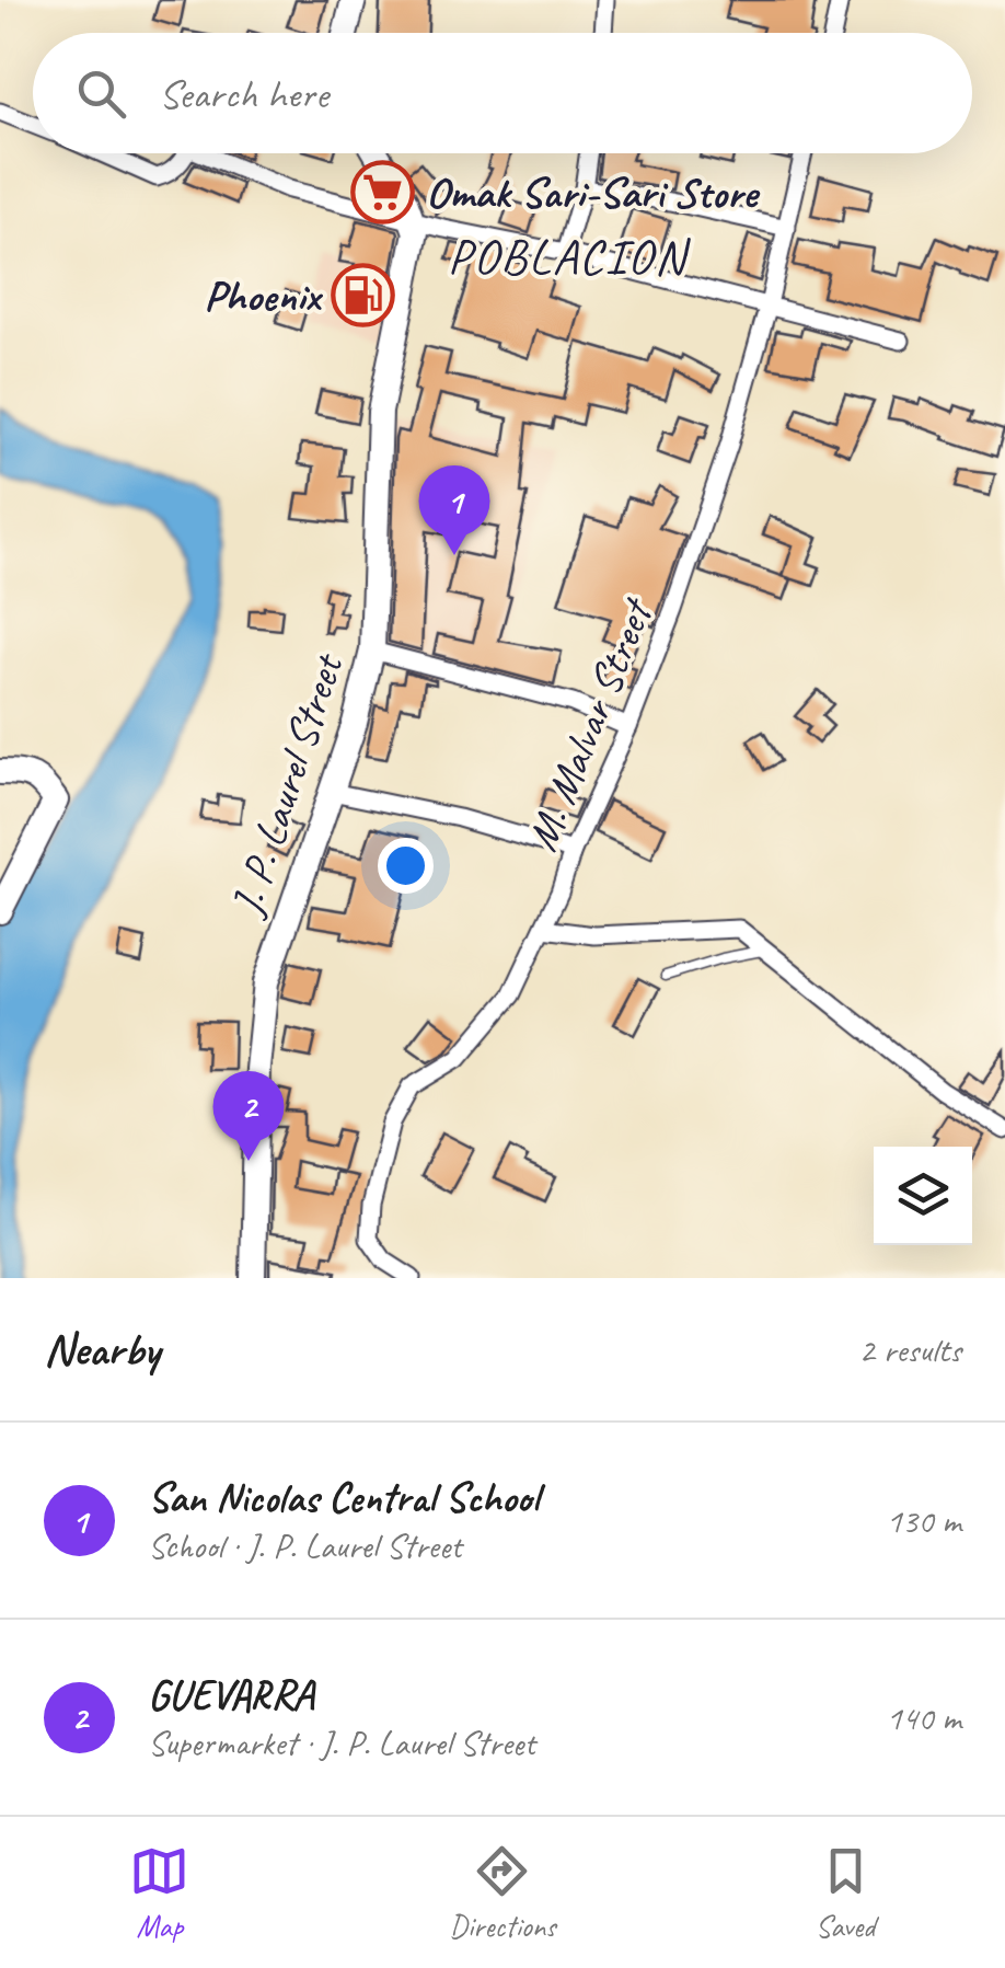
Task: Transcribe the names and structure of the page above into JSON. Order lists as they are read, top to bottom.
{
  "streets": {
    "main road": ["J. P. Laurel Street"],
    "street": ["M. Malvar Street"]
  },
  "districts": ["POBLACION"],
  "places": {
    "supermarket": ["Omak Sari-Sari Store"],
    "fuel station": ["Phoenix"]
  },
  "page": {
    "search": "Search here",
    "pins": ["1", "2"],
    "heading": ["Nearby", "2 results"],
    "list": [
      {
        "mark": "1",
        "name": "San Nicolas Central School",
        "note": "School · J. P. Laurel Street",
        "value": "130 m"
      },
      {
        "mark": "2",
        "name": "GUEVARRA",
        "note": "Supermarket · J. P. Laurel Street",
        "value": "140 m"
      }
    ],
    "nav": ["Map", "Directions", "Saved"]
  }
}
